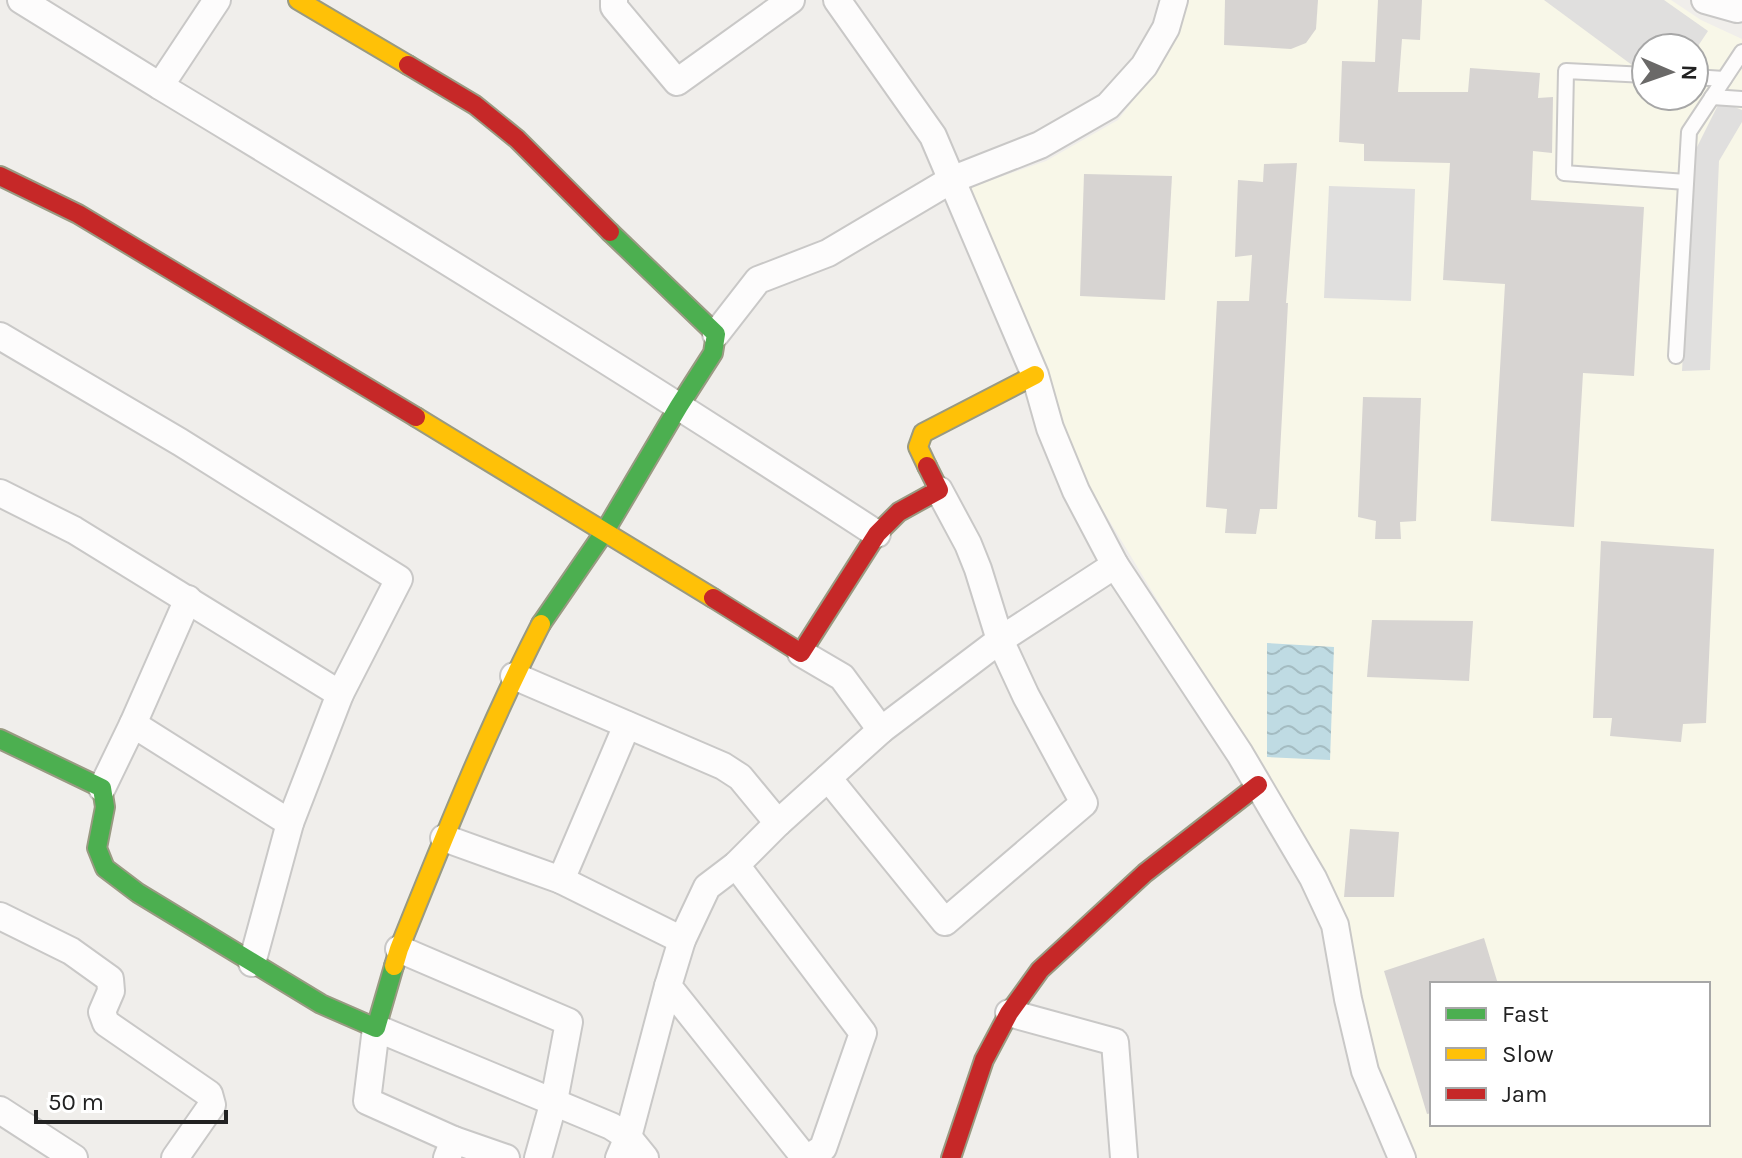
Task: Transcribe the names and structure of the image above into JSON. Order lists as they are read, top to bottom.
{
  "legend": ["Fast", "Slow", "Jam"],
  "scale_bar": "50 m",
  "north": "right"
}
